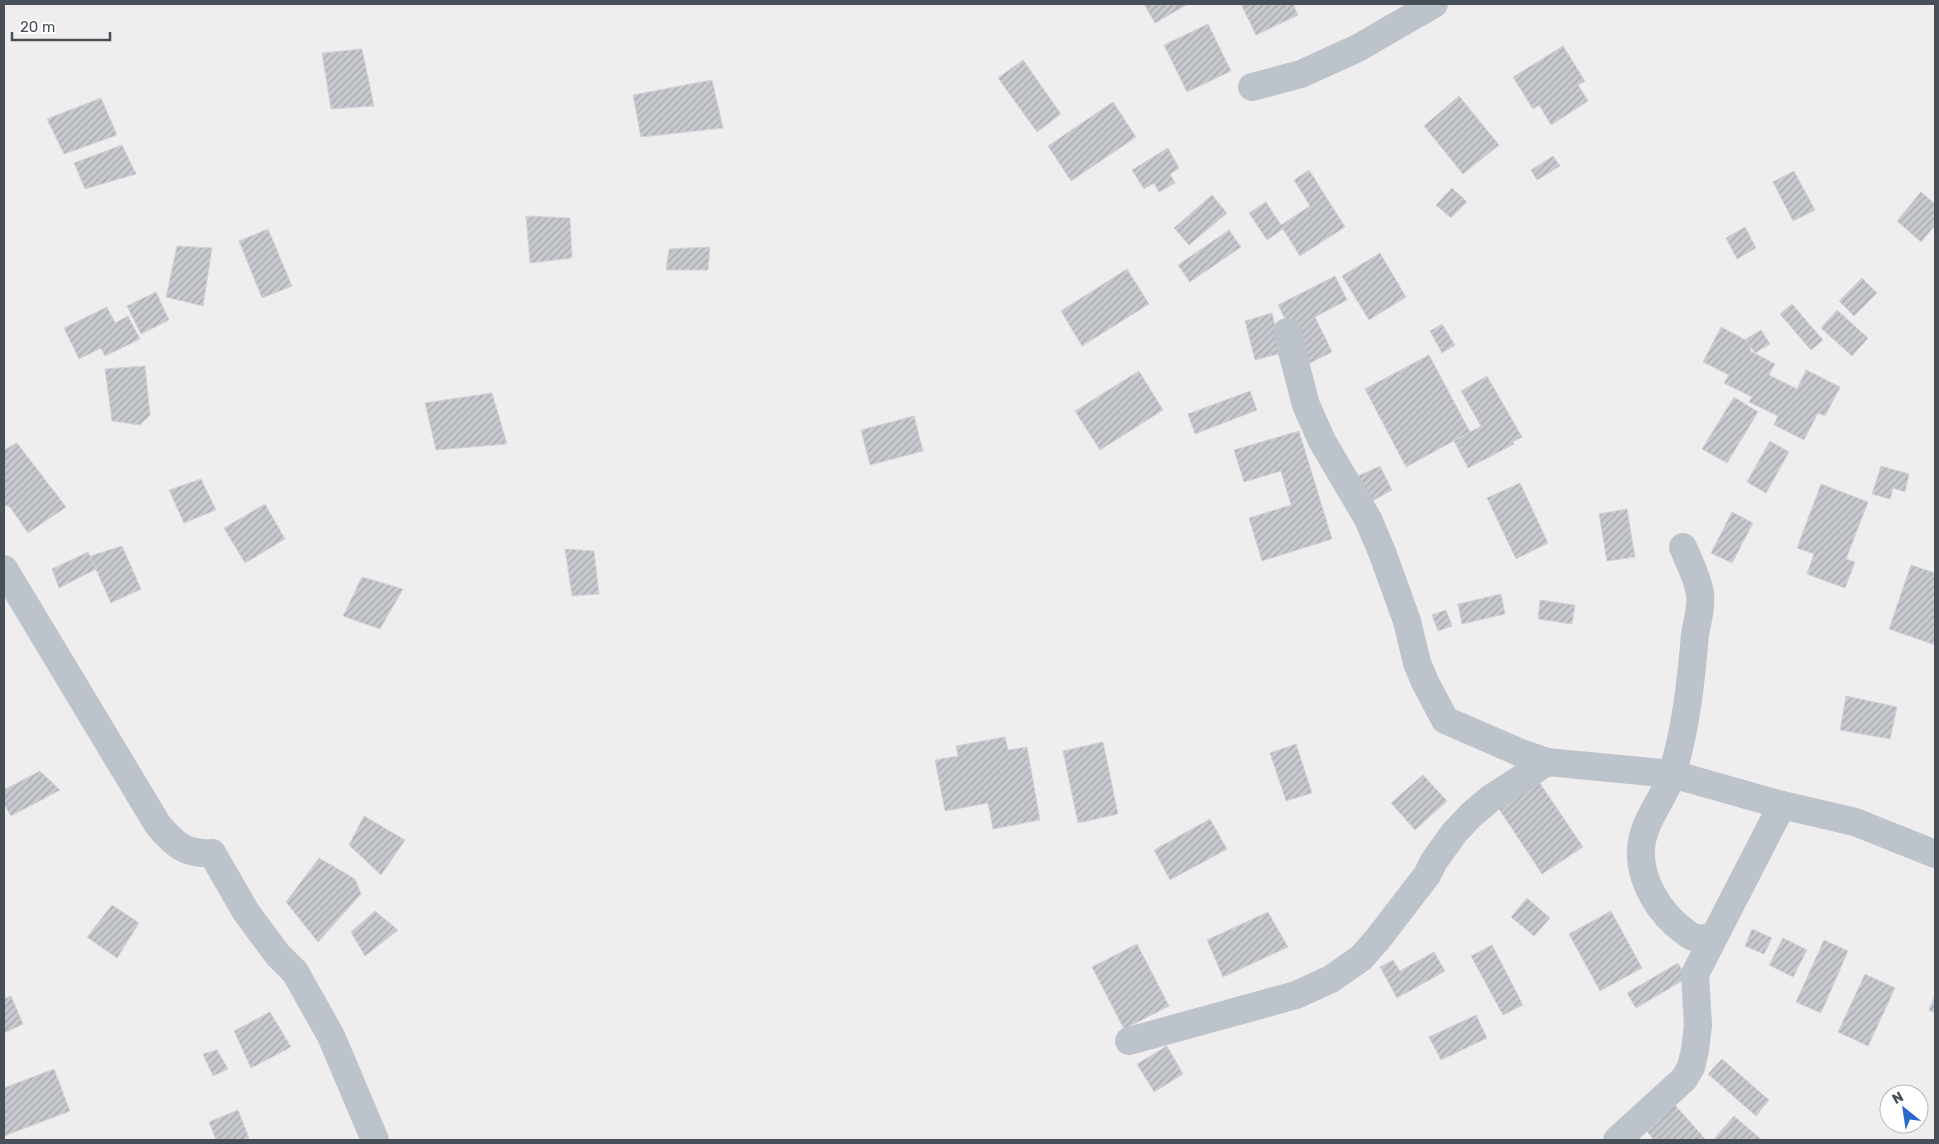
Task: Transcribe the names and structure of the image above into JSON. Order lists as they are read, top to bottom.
{
  "scale_bar": "20 m",
  "north": "top left"
}
